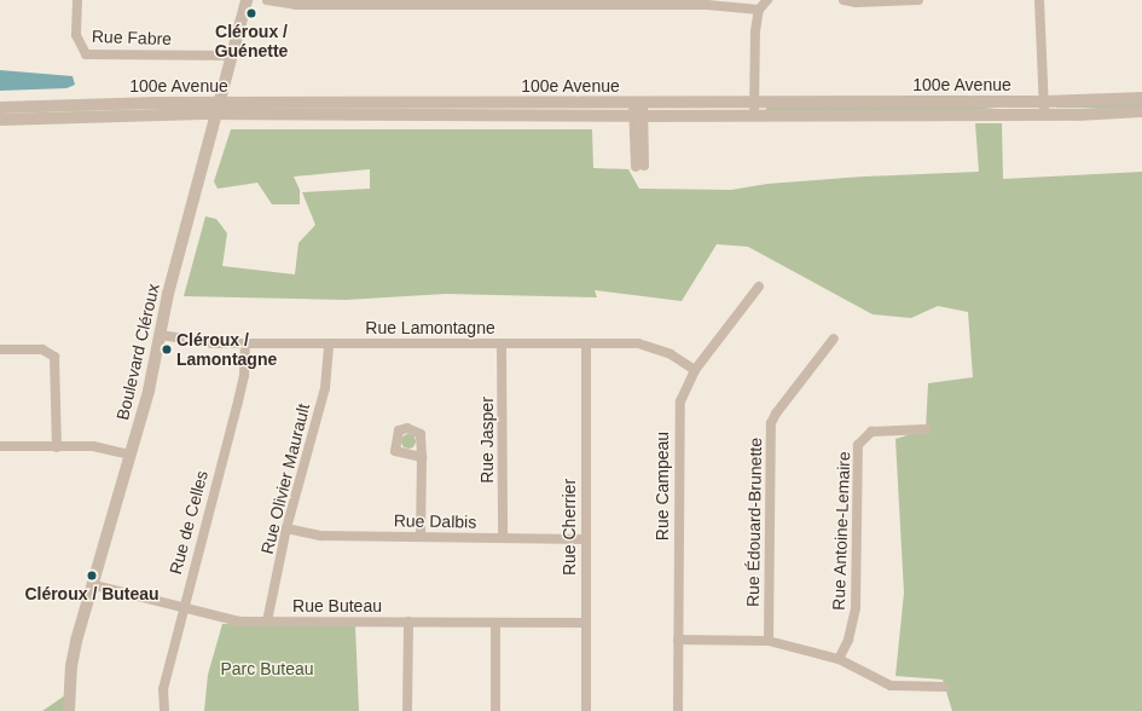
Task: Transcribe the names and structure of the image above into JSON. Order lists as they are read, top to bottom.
{
  "streets": {
    "street": [
      "Rue Fabre",
      "100e Avenue",
      "Rue Lamontagne",
      "Boulevard Cléroux",
      "Rue Jasper",
      "Rue Olivier Maurault",
      "Rue Campeau",
      "Rue Dalbis",
      "Rue de Celles",
      "Rue Édouard-Brunette",
      "Rue Cherrier",
      "Rue Antoine-Lemaire",
      "Rue Buteau"
    ]
  },
  "crossings": [
    ["Rue Fabre", "Boulevard Cléroux"],
    ["100e Avenue", "Boulevard Cléroux"],
    ["Rue Lamontagne", "Boulevard Cléroux"],
    ["Rue Lamontagne", "Rue Jasper"],
    ["Rue Lamontagne", "Rue Olivier Maurault"],
    ["Rue Lamontagne", "Rue Campeau"],
    ["Rue Lamontagne", "Rue de Celles"],
    ["Rue Lamontagne", "Rue Cherrier"],
    ["Boulevard Cléroux", "Rue Buteau"],
    ["Rue Jasper", "Rue Dalbis"],
    ["Rue Olivier Maurault", "Rue Dalbis"],
    ["Rue Olivier Maurault", "Rue Buteau"],
    ["Rue Dalbis", "Rue Cherrier"],
    ["Rue de Celles", "Rue Buteau"],
    ["Rue Cherrier", "Rue Buteau"]
  ],
  "parks": ["Parc Buteau"],
  "places": ["Cléroux / Guénette", "Cléroux / Lamontagne", "Cléroux / Buteau"]
}
